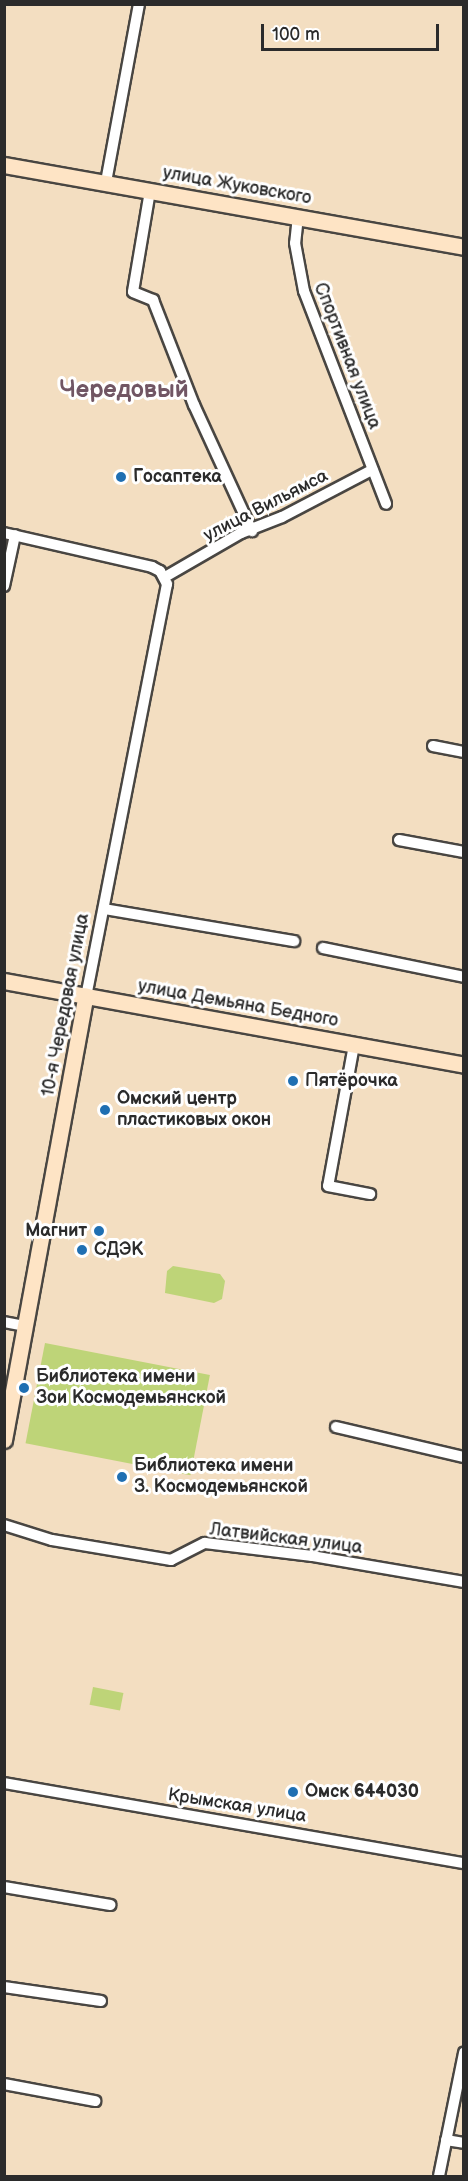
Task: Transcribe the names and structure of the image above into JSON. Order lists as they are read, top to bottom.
{
  "streets": {
    "street": [
      "улица Жуковского",
      "Спортивная улица",
      "улица Вильямса",
      "улица Демьяна Бедного",
      "10-я Чередовая улица",
      "Латвийская улица",
      "Крымская улица"
    ]
  },
  "crossings": [
    ["улица Жуковского", "Спортивная улица"],
    ["Спортивная улица", "улица Вильямса"],
    ["улица Вильямса", "10-я Чередовая улица"],
    ["улица Демьяна Бедного", "10-я Чередовая улица"]
  ],
  "districts": ["Чередовый"],
  "places": [
    "Госаптека",
    "Пятёрочка",
    "Омский центр пластиковых окон",
    "Магнит",
    "СДЭК",
    "Библиотека имени Зои Космодемьянской",
    "Библиотека имени З. Космодемьянской",
    "Омск 644030"
  ],
  "scale_bar": "100 m"
}
